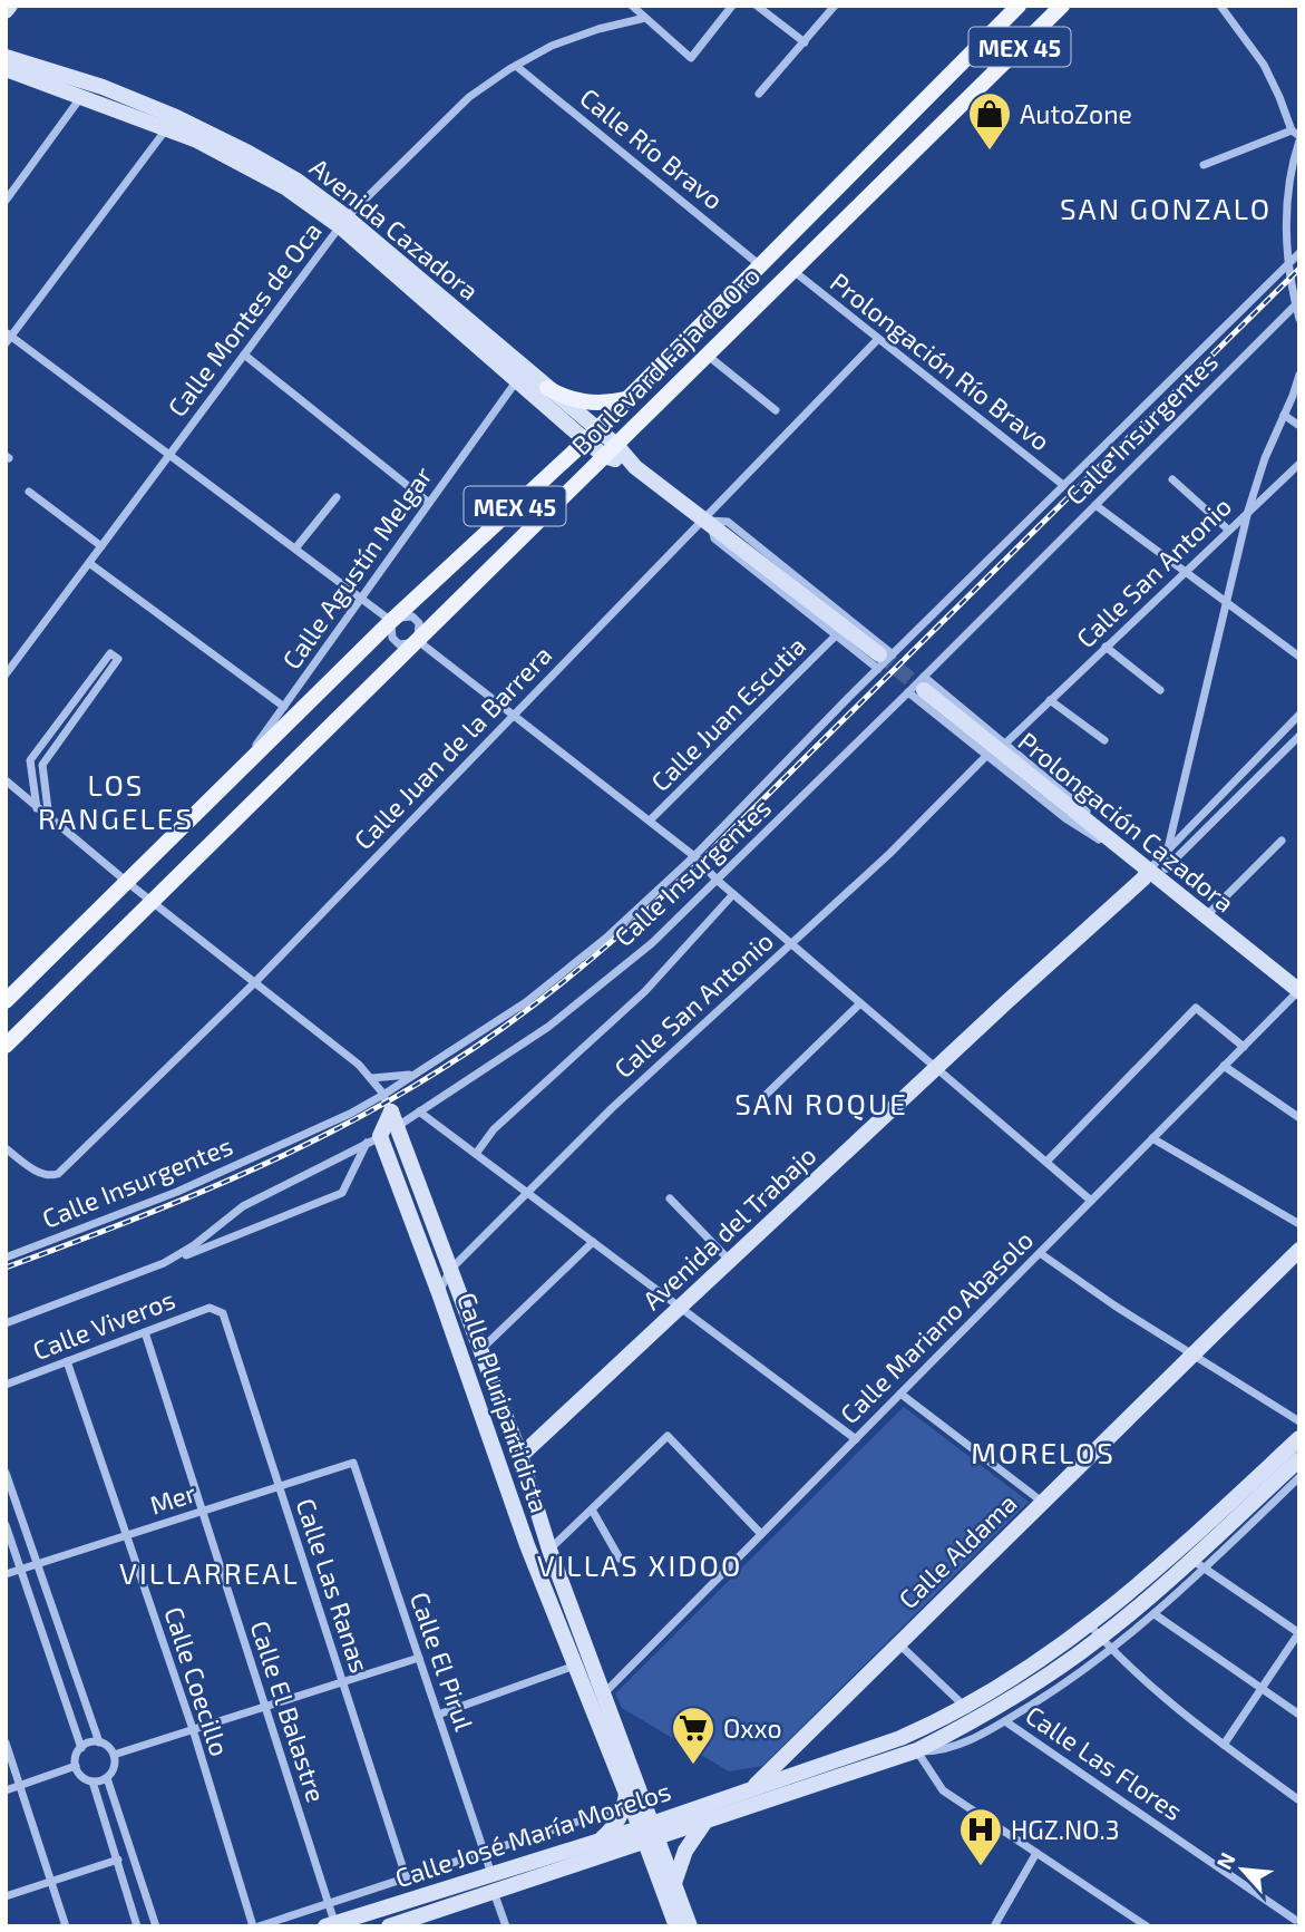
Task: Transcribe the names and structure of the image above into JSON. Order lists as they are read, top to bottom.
{
  "streets": {
    "main road": ["MEX 45", "Boulevard Faja de Oro"],
    "street": [
      "Calle Río Bravo",
      "Avenida Cazadora",
      "Calle Montes de Oca",
      "Prolongación Río Bravo",
      "Calle Insurgentes",
      "Calle Agustín Melgar",
      "Calle San Antonio",
      "Calle Juan Escutia",
      "Calle Juan de la Barrera",
      "Prolongación Cazadora",
      "Avenida del Trabajo",
      "Calle Viveros",
      "Calle Mariano Abasolo",
      "Calle Pluripartidista",
      "Mer",
      "Calle Aldama",
      "Calle Las Ranas",
      "Calle El Pirul",
      "Calle Coecillo",
      "Calle El Balastre",
      "Calle Las Flores",
      "Calle José María Morelos"
    ]
  },
  "crossings": [
    ["Calle Río Bravo", "Calle Montes de Oca"],
    ["Calle Río Bravo", "Boulevard Faja de Oro"],
    ["Avenida Cazadora", "Calle Montes de Oca"],
    ["Avenida Cazadora", "Boulevard Faja de Oro"],
    ["Avenida Cazadora", "Calle Agustín Melgar"],
    ["Boulevard Faja de Oro", "Prolongación Río Bravo"],
    ["Boulevard Faja de Oro", "Calle Agustín Melgar"],
    ["Boulevard Faja de Oro", "Calle Juan Escutia"],
    ["Boulevard Faja de Oro", "Calle Pluripartidista"],
    ["Prolongación Río Bravo", "Calle Insurgentes"],
    ["Prolongación Río Bravo", "Calle Juan de la Barrera"],
    ["Calle Insurgentes", "Calle Juan Escutia"],
    ["Calle Insurgentes", "Prolongación Cazadora"],
    ["Calle Insurgentes", "Calle Pluripartidista"],
    ["Calle San Antonio", "Calle Juan Escutia"],
    ["Calle San Antonio", "Calle Pluripartidista"],
    ["Calle Juan Escutia", "Calle Juan de la Barrera"],
    ["Calle Juan Escutia", "Avenida del Trabajo"],
    ["Calle Juan Escutia", "Calle Mariano Abasolo"],
    ["Calle Juan de la Barrera", "Calle Pluripartidista"],
    ["Prolongación Cazadora", "Avenida del Trabajo"],
    ["Prolongación Cazadora", "Calle Mariano Abasolo"],
    ["Avenida del Trabajo", "Calle Pluripartidista"],
    ["Calle Viveros", "Calle Las Ranas"],
    ["Calle Viveros", "Calle Coecillo"],
    ["Calle Viveros", "Calle El Balastre"],
    ["Calle Mariano Abasolo", "Calle Pluripartidista"],
    ["Calle Pluripartidista", "Calle José María Morelos"],
    ["Mer", "Calle Las Ranas"],
    ["Mer", "Calle El Pirul"],
    ["Mer", "Calle Coecillo"],
    ["Mer", "Calle El Balastre"],
    ["Calle Aldama", "Calle José María Morelos"],
    ["Calle El Pirul", "Calle José María Morelos"],
    ["Calle El Balastre", "Calle José María Morelos"]
  ],
  "districts": [
    "SAN GONZALO",
    "LOS RANGELES",
    "SAN ROQUE",
    "MORELOS",
    "VILLAS XIDOO",
    "VILLARREAL"
  ],
  "places": {
    "shop": ["AutoZone"],
    "supermarket": ["Oxxo"],
    "hospital": ["HGZ.NO.3"]
  },
  "north": "top left"
}
